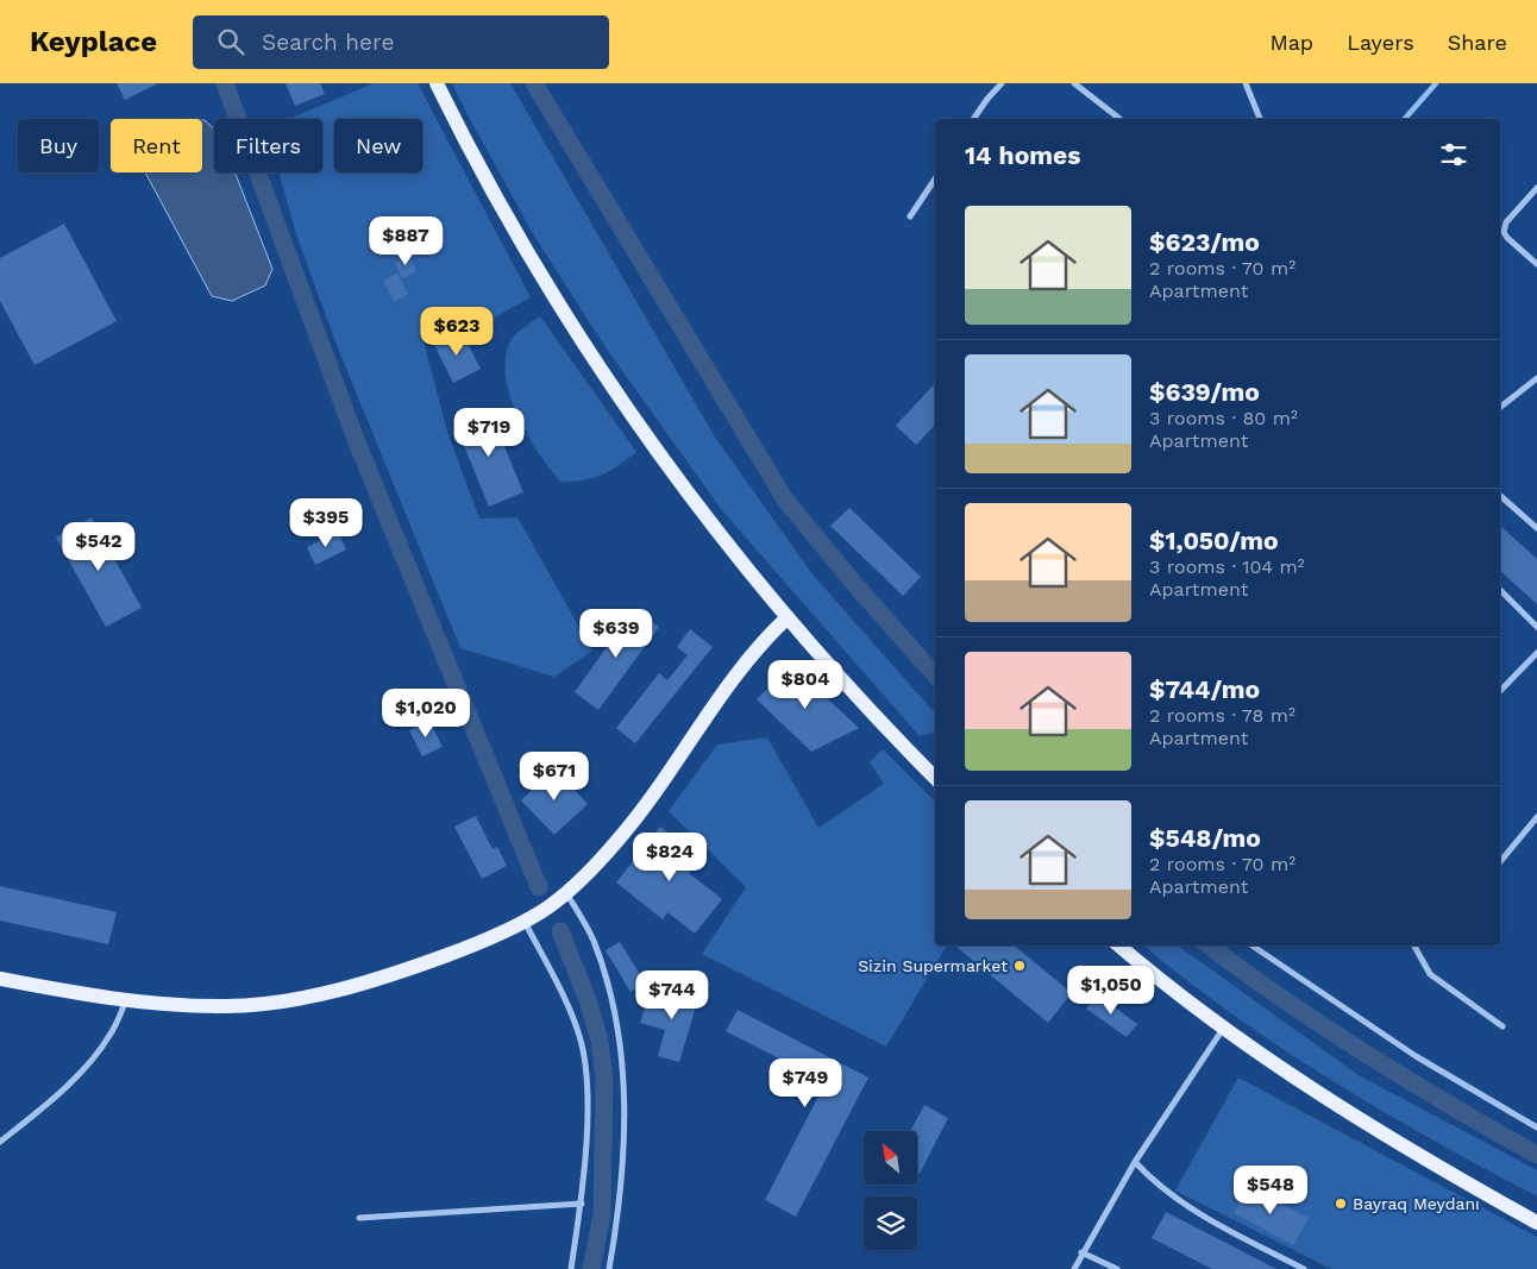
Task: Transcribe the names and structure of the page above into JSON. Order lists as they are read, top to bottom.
{
  "places": ["Sizin Supermarket", "Bayraq Meydanı"],
  "north": "top left",
  "page": {
    "header": "Keyplace",
    "search": "Search here",
    "nav": ["Map", "Layers", "Share"],
    "chip": [
      "Buy",
      "Rent",
      "Filters",
      "New"
    ],
    "heading": "14 homes",
    "list": [
      {
        "name": "$623/mo",
        "note": "2 rooms · 70 m² · Apartment"
      },
      {
        "name": "$639/mo",
        "note": "3 rooms · 80 m² · Apartment"
      },
      {
        "name": "$1,050/mo",
        "note": "3 rooms · 104 m² · Apartment"
      },
      {
        "name": "$744/mo",
        "note": "2 rooms · 78 m² · Apartment"
      },
      {
        "name": "$548/mo",
        "note": "2 rooms · 70 m² · Apartment"
      }
    ],
    "price": [
      "$887",
      "$623",
      "$719",
      "$395",
      "$542",
      "$639",
      "$804",
      "$1,020",
      "$671",
      "$824",
      "$1,050",
      "$744",
      "$749",
      "$548"
    ]
  }
}
